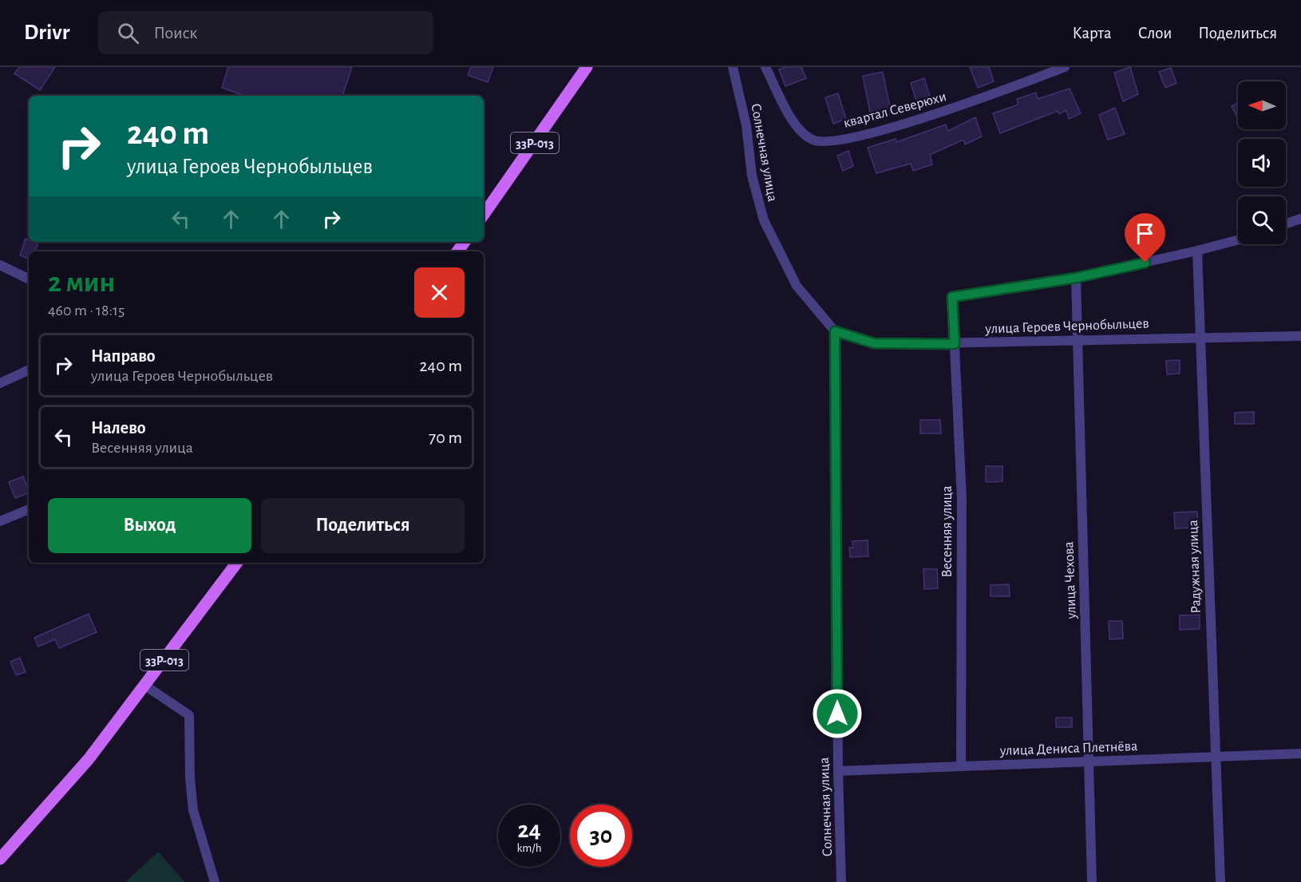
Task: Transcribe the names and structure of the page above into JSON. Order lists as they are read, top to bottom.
{
  "streets": {
    "main road": ["33Р-013"],
    "street": [
      "квартал Северюхи",
      "Солнечная улица",
      "улица Героев Чернобыльцев",
      "Весенняя улица",
      "Радужная улица",
      "улица Чехова",
      "улица Дениса Плетнёва"
    ]
  },
  "crossings": [
    ["Солнечная улица", "улица Героев Чернобыльцев"],
    ["Солнечная улица", "улица Дениса Плетнёва"],
    ["улица Героев Чернобыльцев", "Весенняя улица"],
    ["улица Героев Чернобыльцев", "Радужная улица"],
    ["улица Героев Чернобыльцев", "улица Чехова"],
    ["Весенняя улица", "улица Чехова"],
    ["Весенняя улица", "улица Дениса Плетнёва"],
    ["Радужная улица", "улица Дениса Плетнёва"],
    ["улица Чехова", "улица Дениса Плетнёва"]
  ],
  "north": "left",
  "page": {
    "header": "Drivr",
    "search": "Поиск",
    "nav": ["Карта", "Слои", "Поделиться"],
    "turn": ["240 m", "улица Героев Чернобыльцев"],
    "heading": ["2 мин", "460 m · 18:15"],
    "list": [
      {
        "name": "Направо",
        "note": "улица Героев Чернобыльцев",
        "value": "240 m"
      },
      {
        "name": "Налево",
        "note": "Весенняя улица",
        "value": "70 m"
      }
    ],
    "buttons": ["Выход", "Поделиться"],
    "speed": "24 km/h",
    "limit": "30"
  }
}
